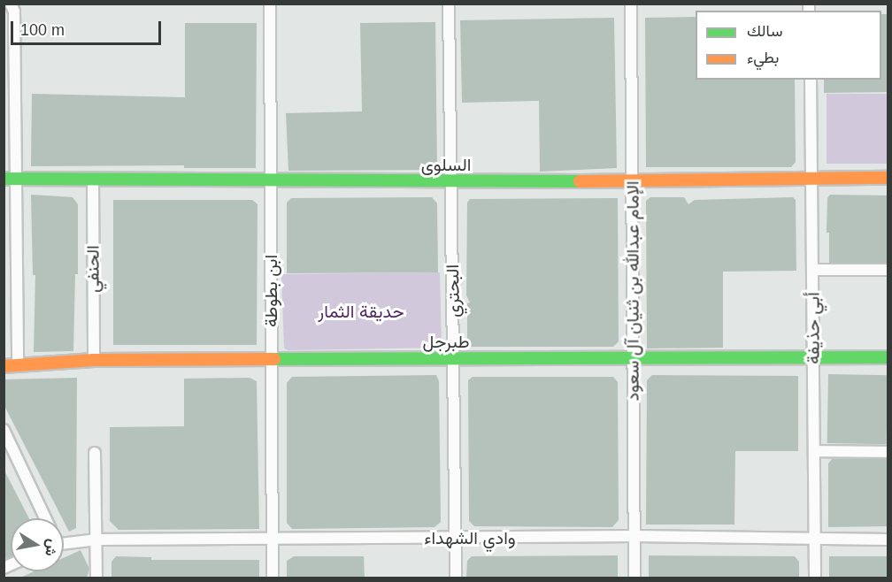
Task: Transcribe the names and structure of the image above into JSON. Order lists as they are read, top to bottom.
{
  "streets": {
    "street": [
      "السلوى",
      "الحنفي",
      "ابن بطوطة",
      "البحتري",
      "الإمام عبدالله بن ثنيان آل سعود",
      "أبي حذيفة",
      "طبرجل",
      "وادي الشهداء"
    ]
  },
  "crossings": [
    ["السلوى", "الحنفي"],
    ["السلوى", "ابن بطوطة"],
    ["السلوى", "البحتري"],
    ["السلوى", "الإمام عبدالله بن ثنيان آل سعود"],
    ["السلوى", "أبي حذيفة"],
    ["الحنفي", "طبرجل"],
    ["ابن بطوطة", "طبرجل"],
    ["ابن بطوطة", "وادي الشهداء"],
    ["البحتري", "طبرجل"],
    ["البحتري", "وادي الشهداء"],
    ["الإمام عبدالله بن ثنيان آل سعود", "طبرجل"],
    ["الإمام عبدالله بن ثنيان آل سعود", "وادي الشهداء"],
    ["أبي حذيفة", "طبرجل"],
    ["أبي حذيفة", "وادي الشهداء"]
  ],
  "parks": ["حديقة الثمار"],
  "legend": ["سالك", "بطيء"],
  "scale_bar": "100 m",
  "north": "right"
}
